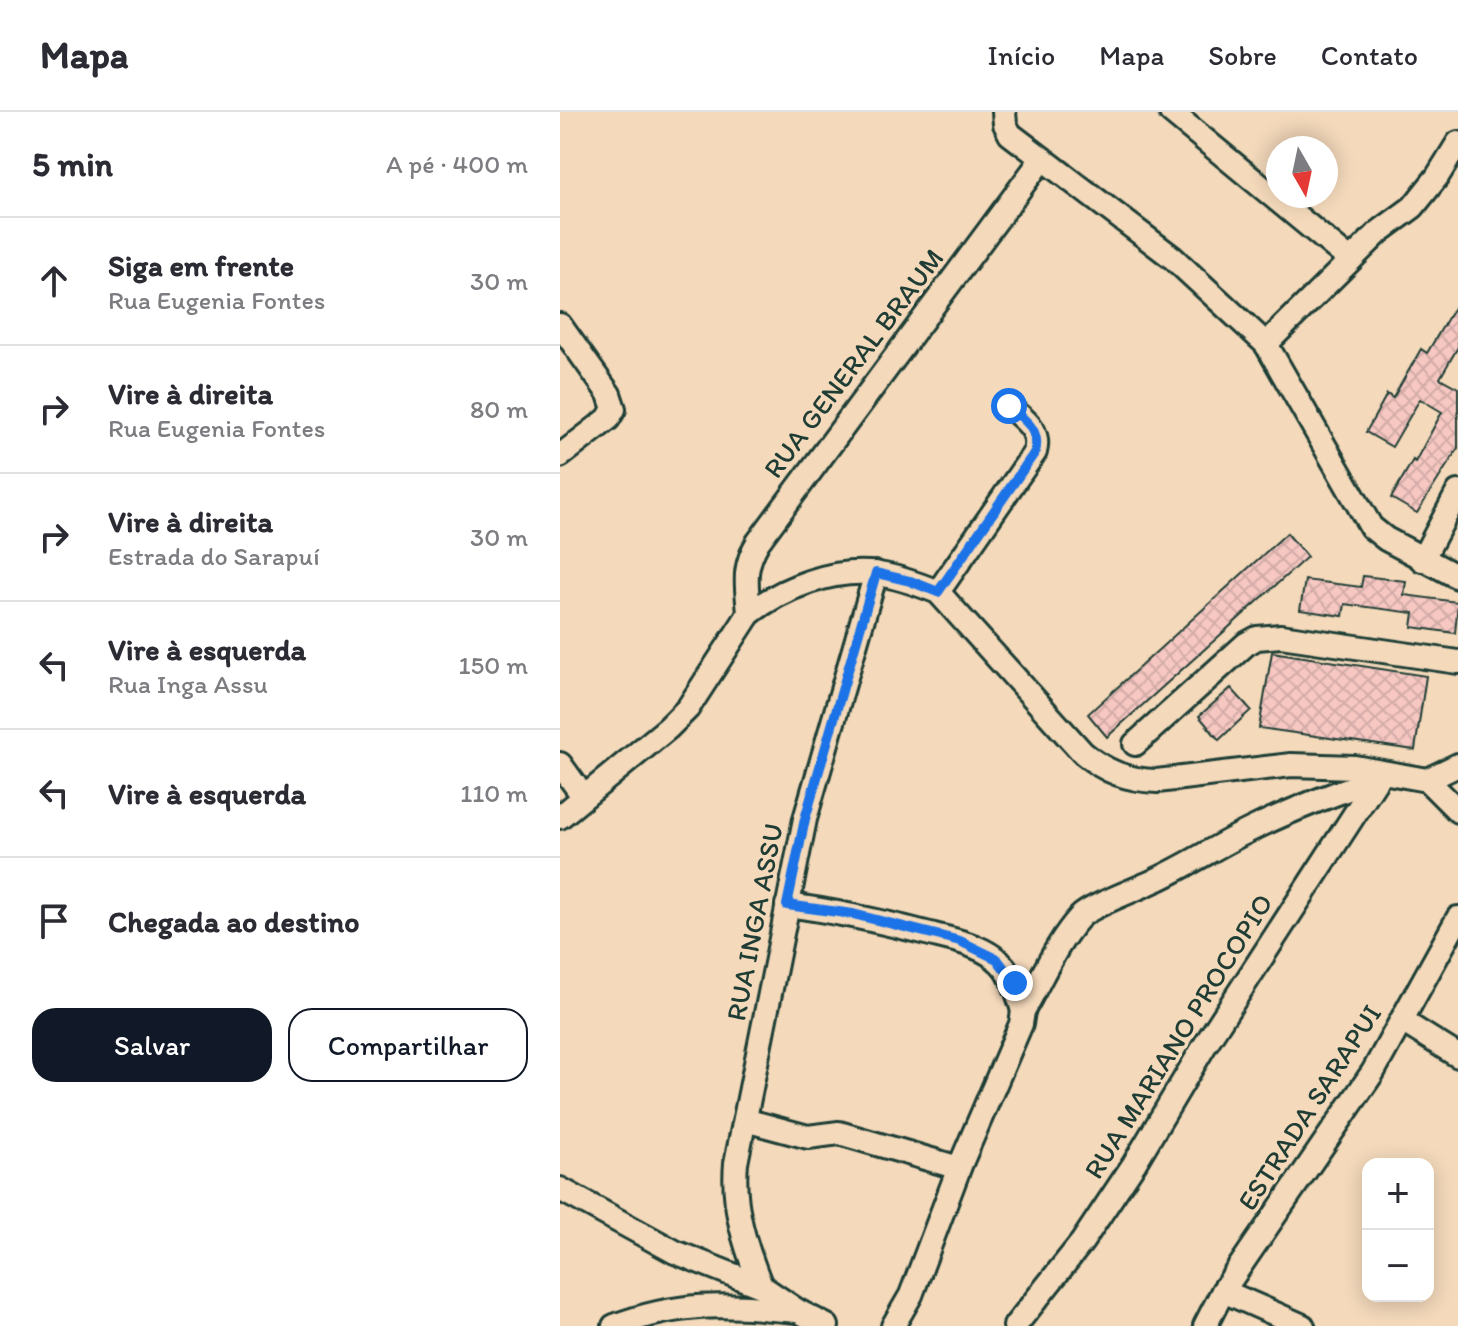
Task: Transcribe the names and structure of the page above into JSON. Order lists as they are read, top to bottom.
{
  "streets": {
    "street": [
      "RUA GENERAL BRAUM",
      "RUA INGA ASSU",
      "RUA MARIANO PROCOPIO",
      "ESTRADA SARAPUI"
    ]
  },
  "north": "bottom",
  "page": {
    "header": "Mapa",
    "nav": [
      "Início",
      "Mapa",
      "Sobre",
      "Contato"
    ],
    "heading": ["5 min", "A pé · 400 m"],
    "list": [
      ["Siga em frente", "Rua Eugenia Fontes", "30 m"],
      ["Vire à direita", "Rua Eugenia Fontes", "80 m"],
      ["Vire à direita", "Estrada do Sarapuí", "30 m"],
      ["Vire à esquerda", "Rua Inga Assu", "150 m"],
      ["Vire à esquerda", "110 m"],
      "Chegada ao destino"
    ],
    "buttons": ["Salvar", "Compartilhar"],
    "map_buttons": ["+", "−"]
  }
}
